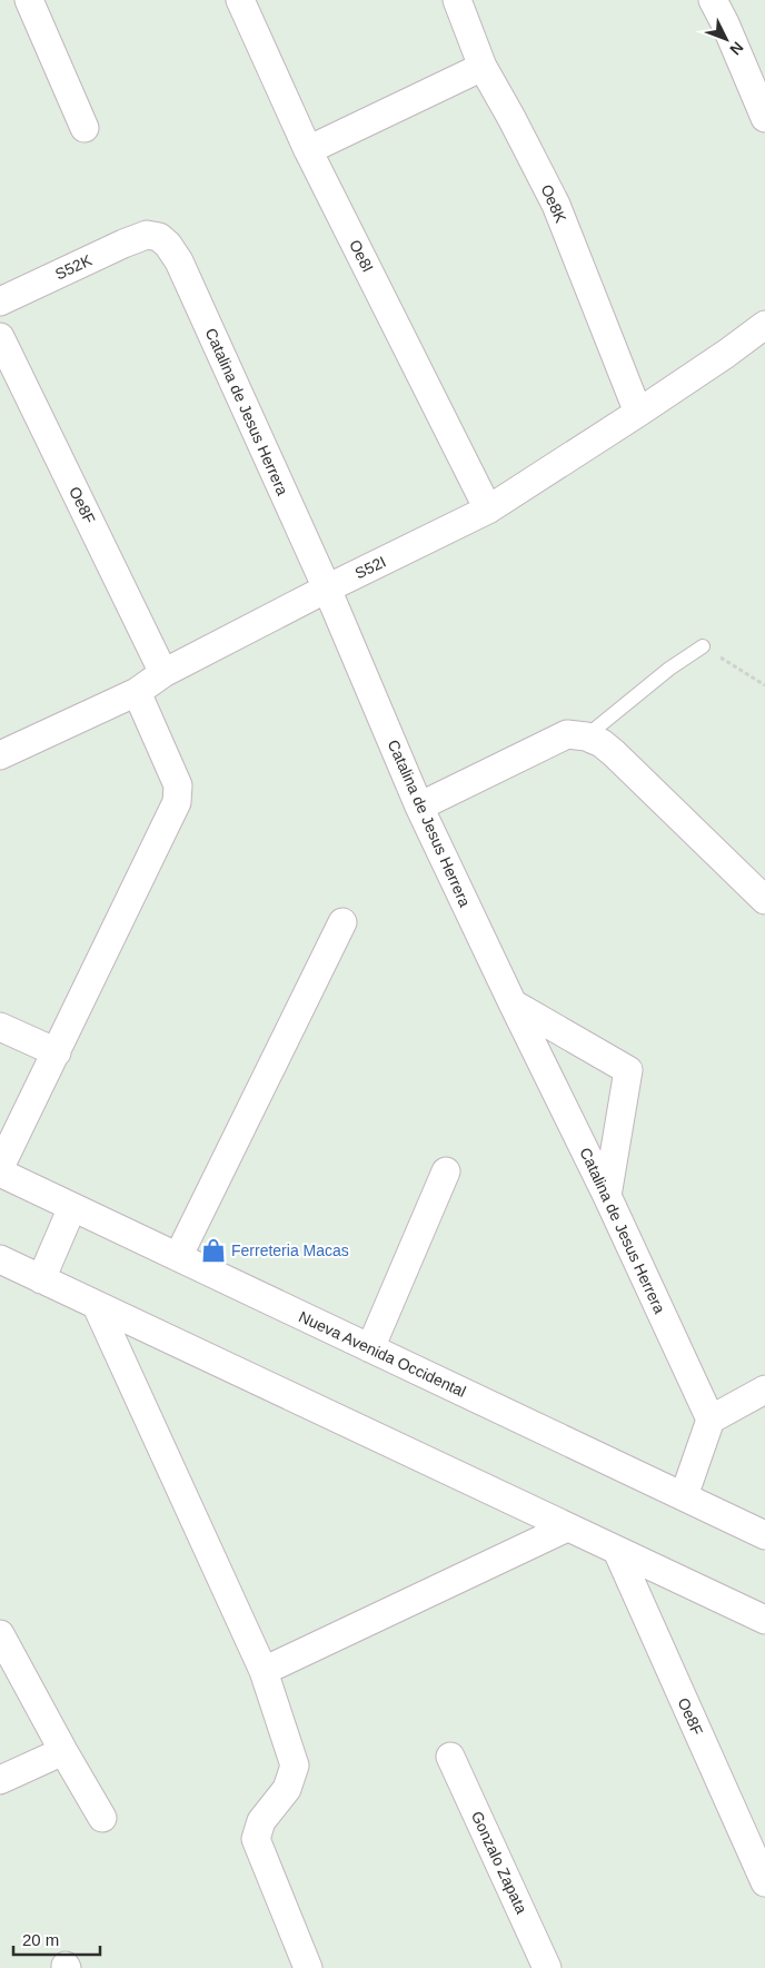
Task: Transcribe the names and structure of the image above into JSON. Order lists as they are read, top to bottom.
{
  "streets": {
    "street": [
      "Oe8K",
      "Oe8I",
      "S52K",
      "Catalina de Jesus Herrera",
      "Oe8F",
      "S52I",
      "Nueva Avenida Occidental",
      "Gonzalo Zapata"
    ]
  },
  "crossings": [
    ["Oe8K", "S52I"],
    ["Oe8I", "S52I"],
    ["S52K", "Catalina de Jesus Herrera"],
    ["Catalina de Jesus Herrera", "S52I"],
    ["Oe8F", "S52I"]
  ],
  "places": {
    "shop": ["Ferreteria Macas"]
  },
  "scale_bar": "20 m",
  "north": "bottom right"
}
